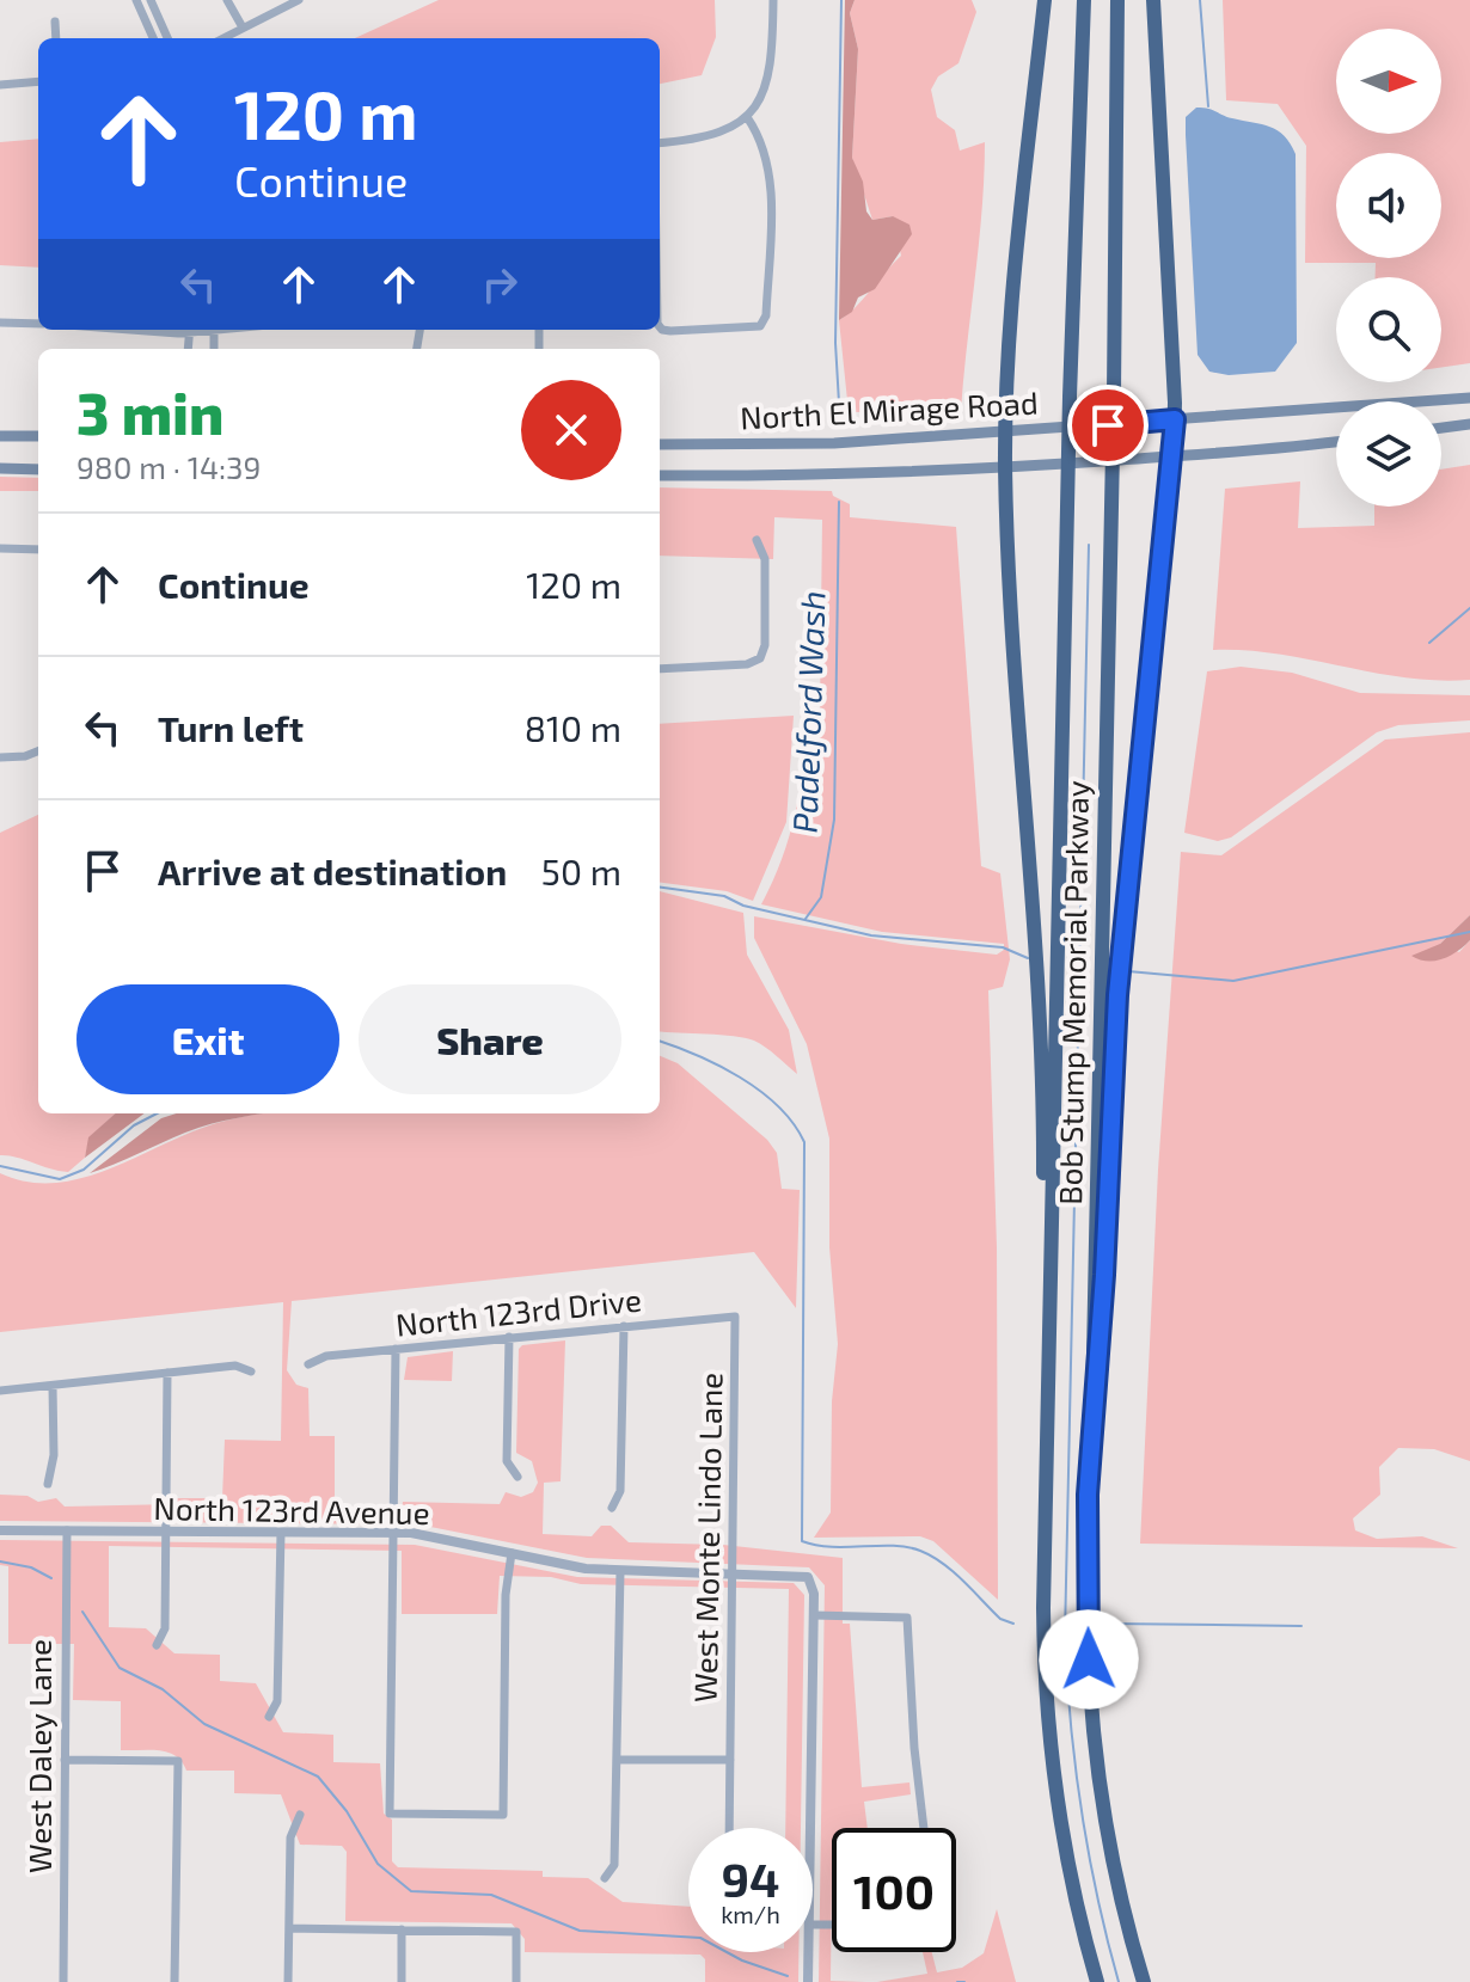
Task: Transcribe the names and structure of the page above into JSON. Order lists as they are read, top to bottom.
{
  "streets": {
    "highway": ["Bob Stump Memorial Parkway"],
    "main road": ["North El Mirage Road"],
    "street": [
      "North 123rd Drive",
      "North 123rd Avenue",
      "West Monte Lindo Lane",
      "West Daley Lane"
    ]
  },
  "crossings": [
    ["North 123rd Drive", "West Monte Lindo Lane"],
    ["North 123rd Avenue", "West Monte Lindo Lane"],
    ["North 123rd Avenue", "West Daley Lane"]
  ],
  "water": ["Padelford Wash"],
  "north": "right",
  "page": {
    "turn": ["120 m", "Continue"],
    "heading": ["3 min", "980 m · 14:39"],
    "list": [
      {
        "name": "Continue",
        "value": "120 m"
      },
      {
        "name": "Turn left",
        "value": "810 m"
      },
      {
        "name": "Arrive at destination",
        "value": "50 m"
      }
    ],
    "buttons": ["Exit", "Share"],
    "speed": "94 km/h",
    "limit": "100"
  }
}
